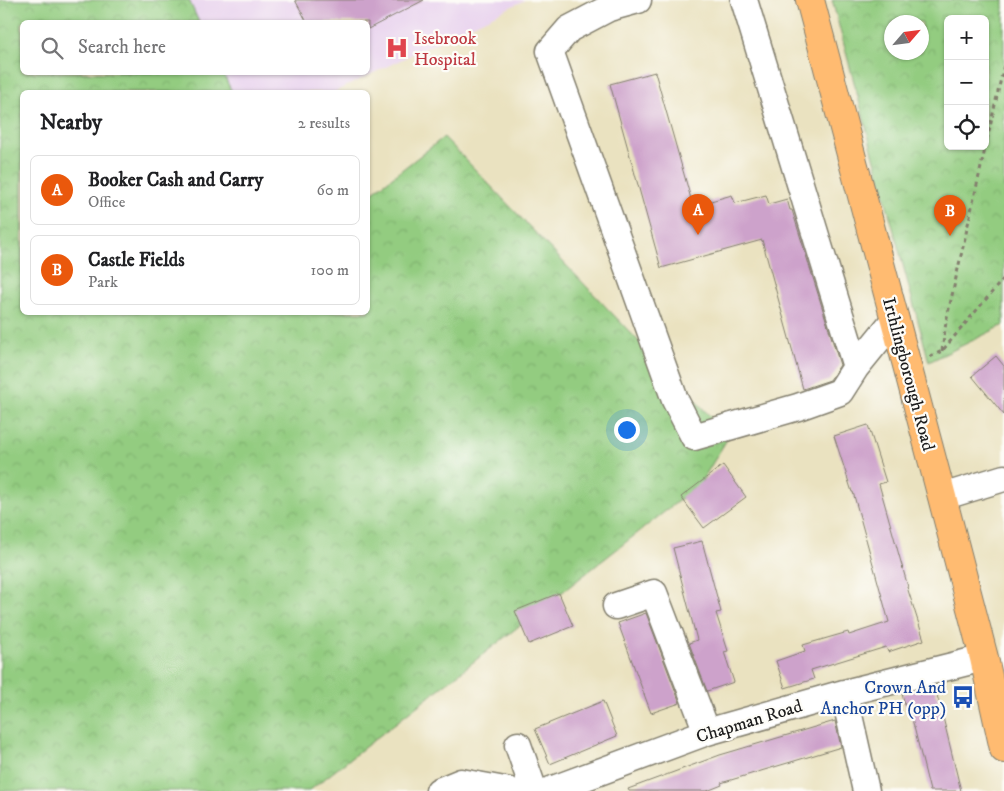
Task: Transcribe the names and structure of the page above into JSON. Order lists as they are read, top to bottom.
{
  "streets": {
    "main road": ["Irthlingborough Road"],
    "street": ["Chapman Road"]
  },
  "crossings": [
    ["Irthlingborough Road", "Chapman Road"]
  ],
  "places": {
    "hospital": ["Isebrook Hospital"],
    "bus stop": ["Crown And Anchor PH (opp)"]
  },
  "north": "top right",
  "page": {
    "map_buttons": ["+", "−"],
    "search": "Search here",
    "heading": ["Nearby", "2 results"],
    "list": [
      {
        "mark": "A",
        "name": "Booker Cash and Carry",
        "note": "Office",
        "value": "60 m"
      },
      {
        "mark": "B",
        "name": "Castle Fields",
        "note": "Park",
        "value": "100 m"
      }
    ],
    "pins": ["A", "B"]
  }
}
